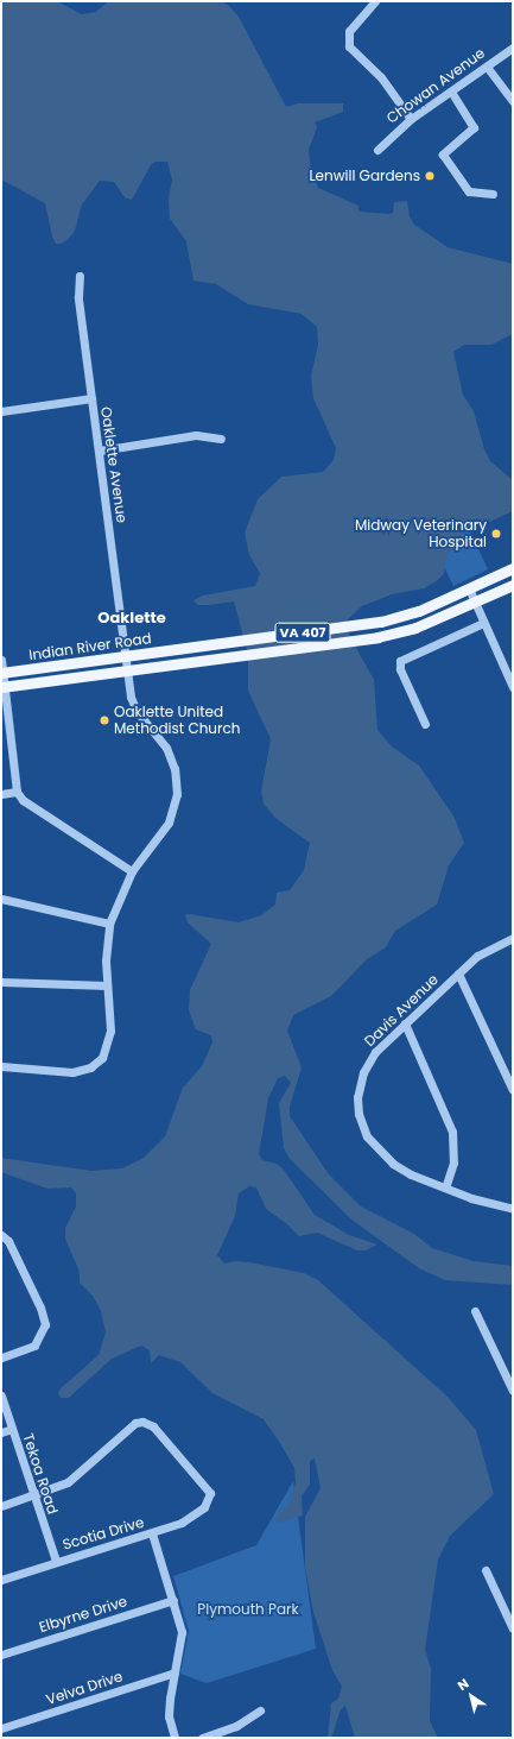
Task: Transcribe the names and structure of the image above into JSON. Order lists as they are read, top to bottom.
{
  "streets": {
    "main road": ["VA 407", "Indian River Road"],
    "street": [
      "Chowan Avenue",
      "Oaklette Avenue",
      "Davis Avenue",
      "Tekoa Road",
      "Scotia Drive",
      "Elbyrne Drive",
      "Velva Drive"
    ]
  },
  "crossings": [
    ["Oaklette Avenue", "Indian River Road"],
    ["Tekoa Road", "Scotia Drive"]
  ],
  "districts": ["Oaklette"],
  "parks": ["Plymouth Park"],
  "places": ["Lenwill Gardens", "Midway Veterinary Hospital", "Oaklette United Methodist Church"],
  "north": "top left"
}
